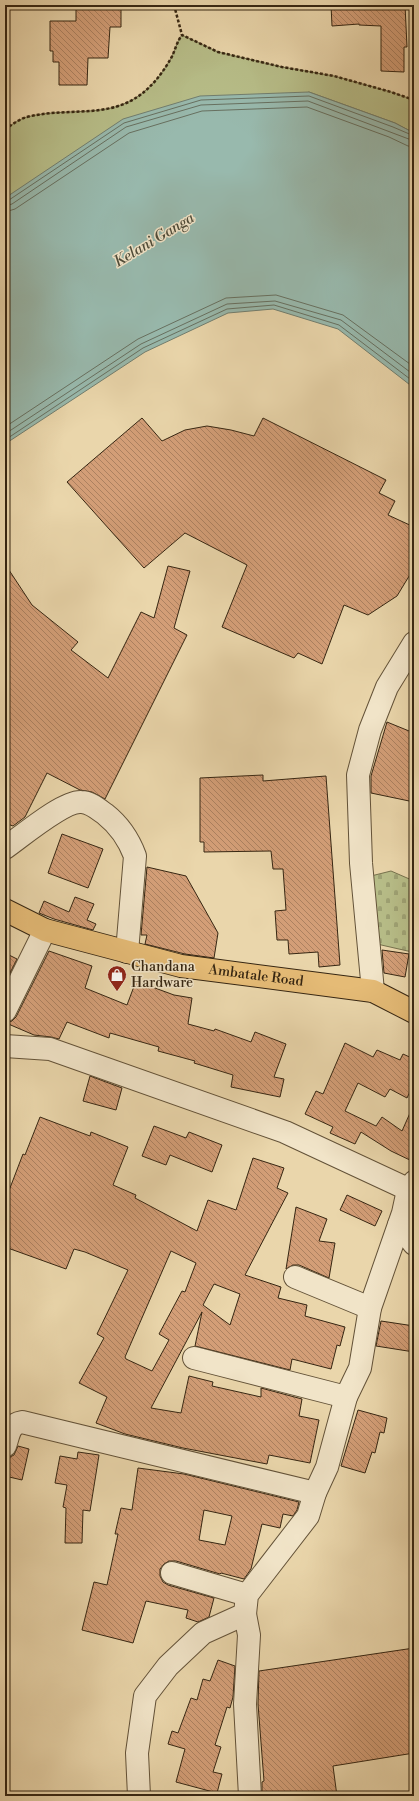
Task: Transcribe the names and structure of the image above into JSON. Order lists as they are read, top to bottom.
{
  "streets": {
    "main road": ["Ambatale Road"]
  },
  "water": ["Kelani Ganga"],
  "places": {
    "shop": ["Chandana Hardware"]
  }
}
